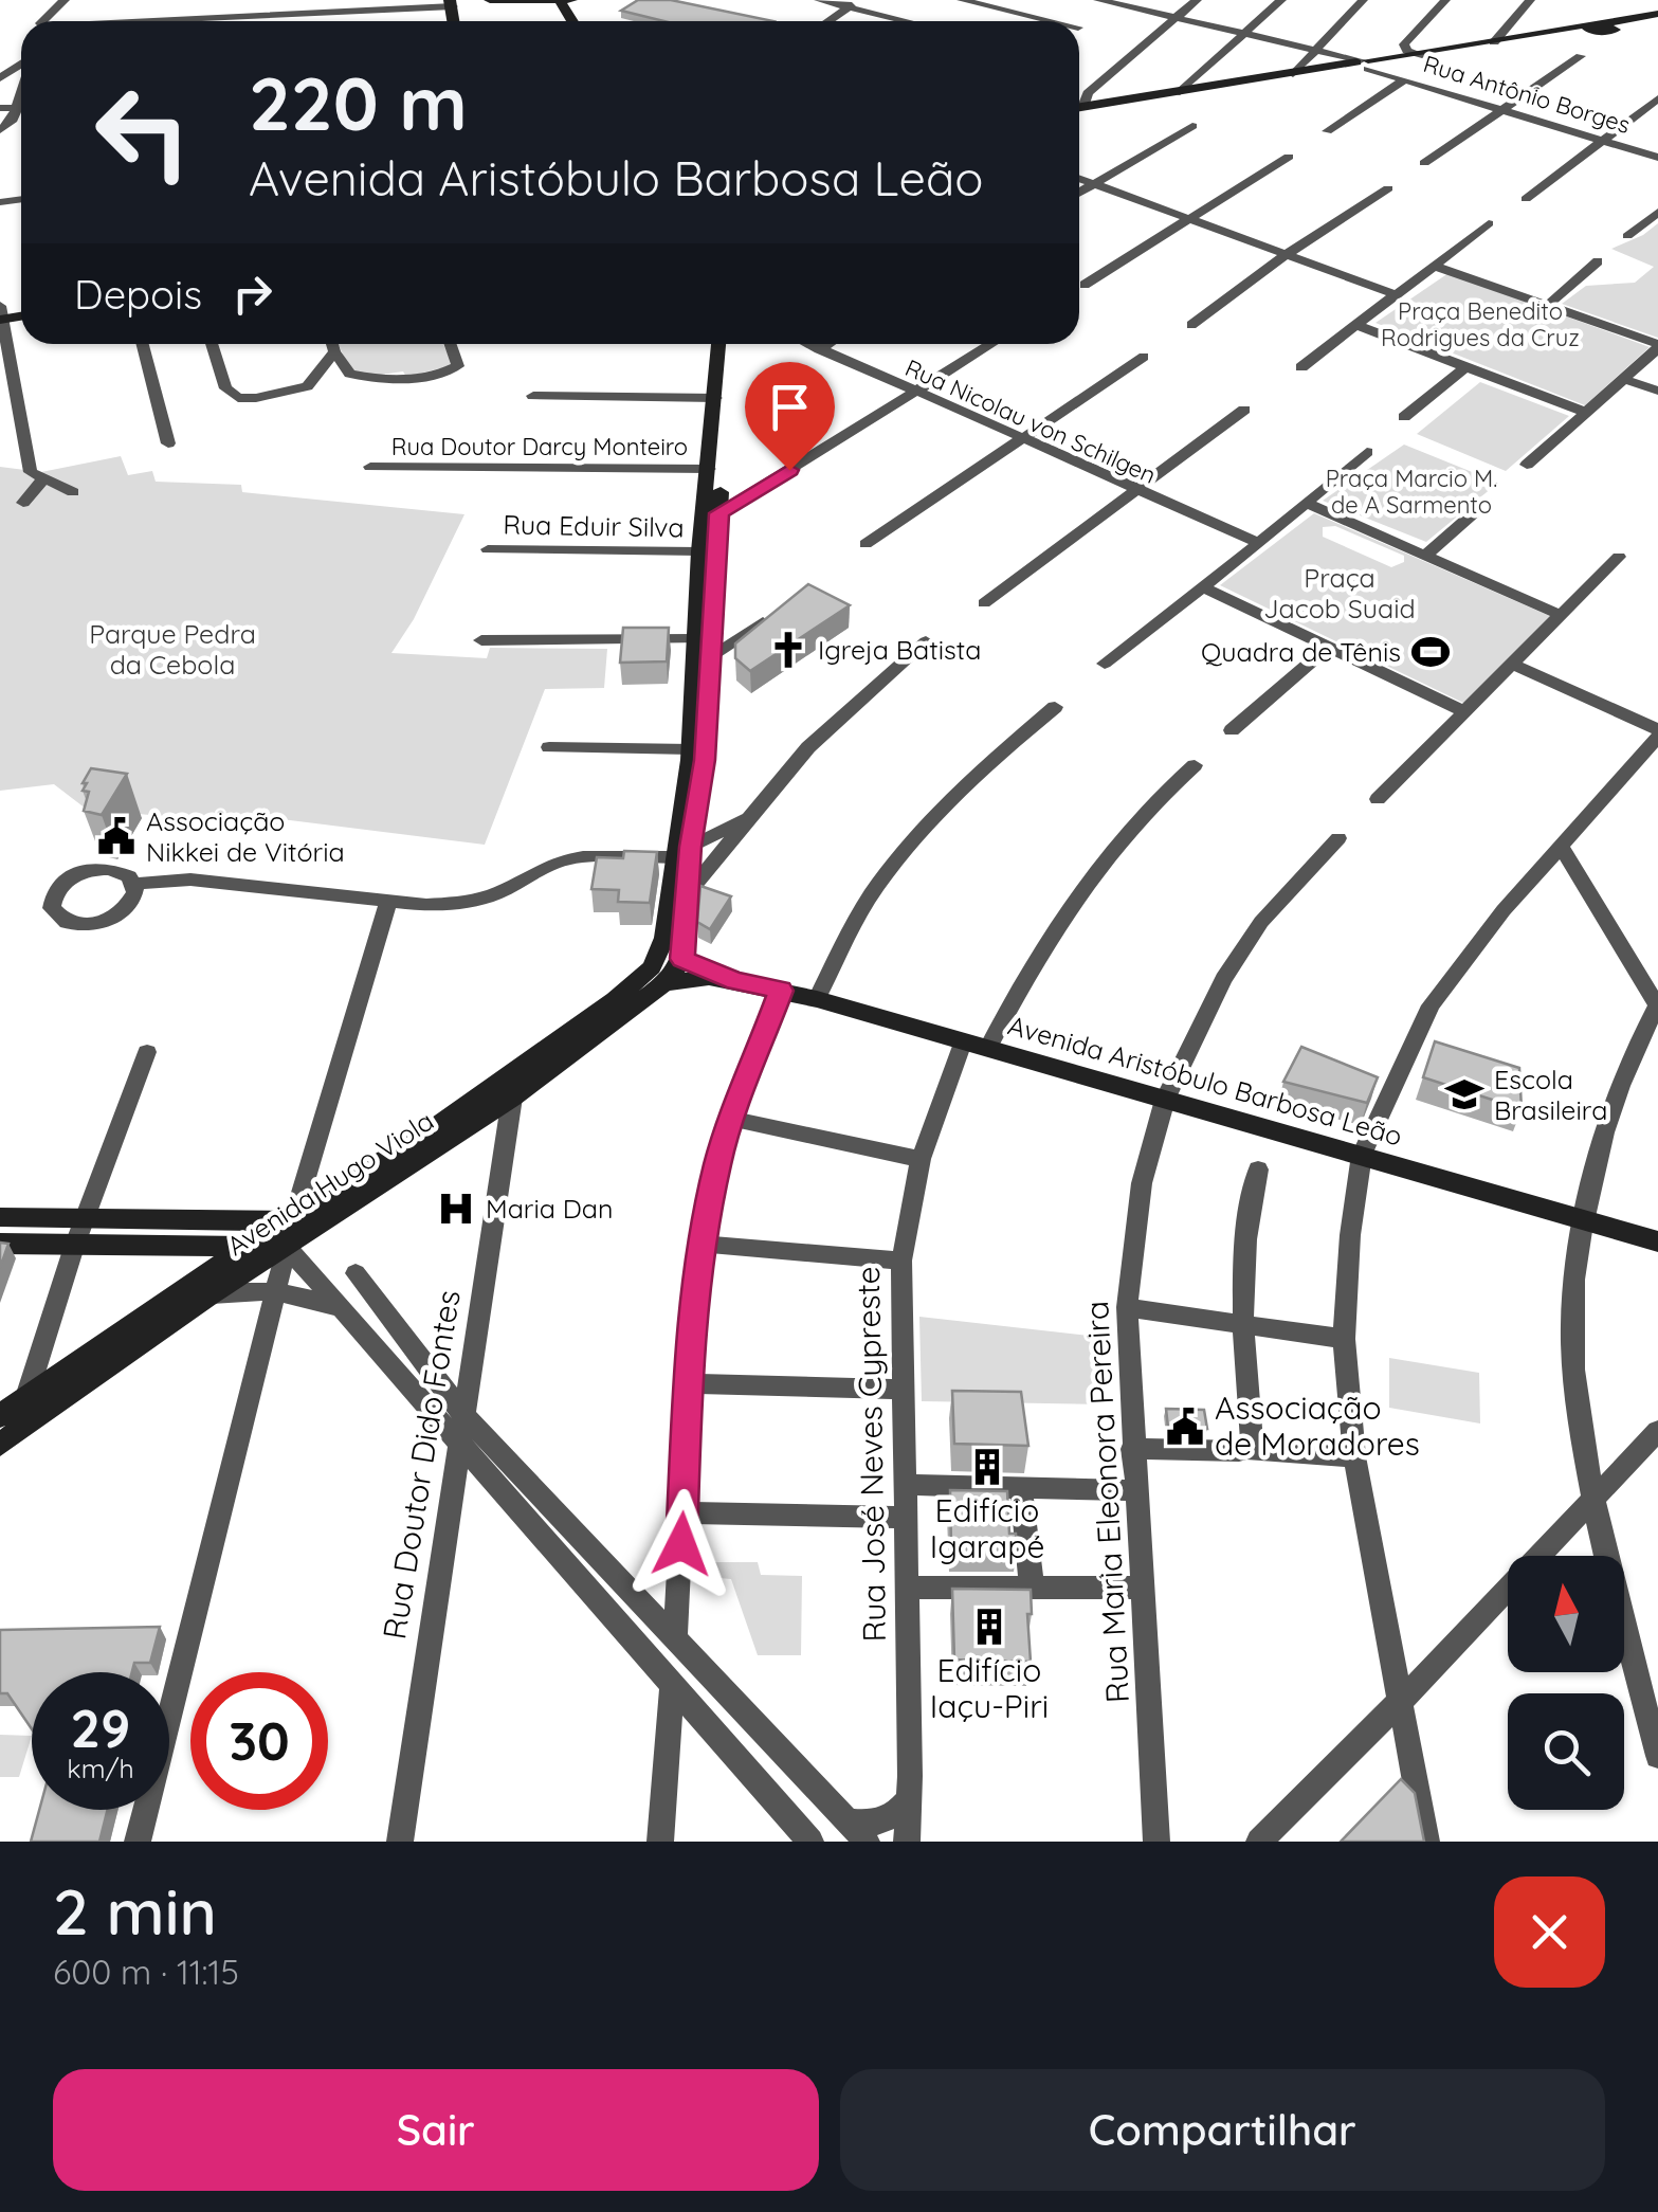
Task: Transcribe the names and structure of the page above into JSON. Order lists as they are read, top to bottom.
{
  "streets": {
    "street": [
      "Rua Antônio Borges",
      "Rua Nicolau von Schilgen",
      "Rua Doutor Darcy Monteiro",
      "Rua Eduir Silva",
      "Avenida Aristóbulo Barbosa Leão",
      "Avenida Hugo Viola",
      "Rua José Neves Cypreste",
      "Rua Doutor Dido Fontes",
      "Rua Maria Eleonora Pereira"
    ]
  },
  "crossings": [
    ["Avenida Aristóbulo Barbosa Leão", "Avenida Hugo Viola"],
    ["Avenida Aristóbulo Barbosa Leão", "Rua José Neves Cypreste"],
    ["Avenida Aristóbulo Barbosa Leão", "Rua Maria Eleonora Pereira"],
    ["Avenida Hugo Viola", "Rua Doutor Dido Fontes"]
  ],
  "parks": [
    "Praça Benedito Rodrigues da Cruz",
    "Praça Marcio M. de A Sarmento",
    "Praça Jacob Suaid",
    "Parque Pedra da Cebola"
  ],
  "places": {
    "church": ["Igreja Batista"],
    "sports": ["Quadra de Tênis"],
    "public building": ["Associação Nikkei de Vitória", "Associação de Moradores"],
    "school or university": ["Escola Brasileira"],
    "hospital": ["Maria Dan"],
    "building": ["Edifício Igarapé", "Edifício Iaçu-Piri"]
  },
  "north": "top",
  "page": {
    "turn": ["220 m", "Avenida Aristóbulo Barbosa Leão"],
    "then": "Depois",
    "speed": "29 km/h",
    "limit": "30",
    "heading": ["2 min", "600 m · 11:15"],
    "buttons": ["Sair", "Compartilhar"]
  }
}
